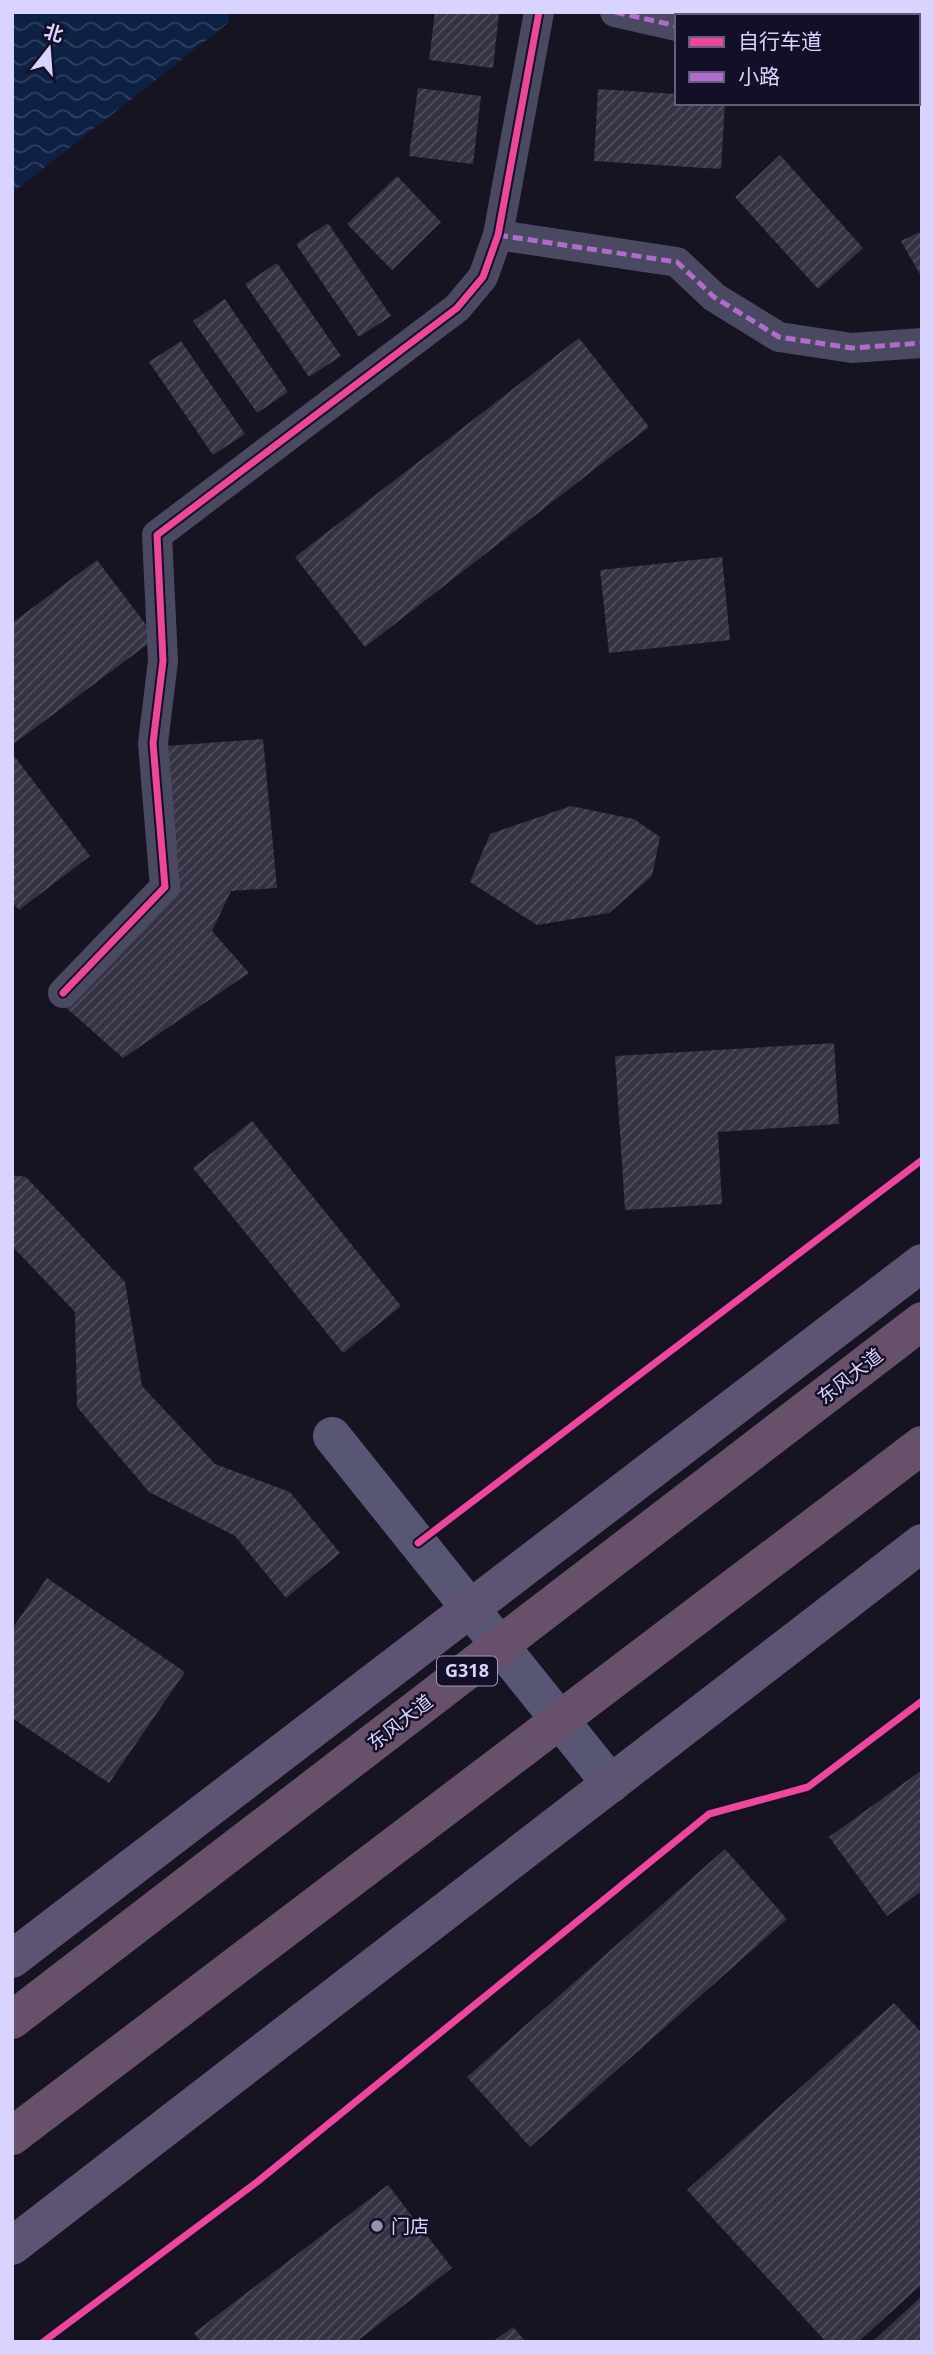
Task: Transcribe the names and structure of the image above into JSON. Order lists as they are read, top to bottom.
{
  "streets": {
    "highway": ["东风大道", "G318"]
  },
  "places": ["门店"],
  "legend": ["自行车道", "小路"],
  "north": "top"
}
